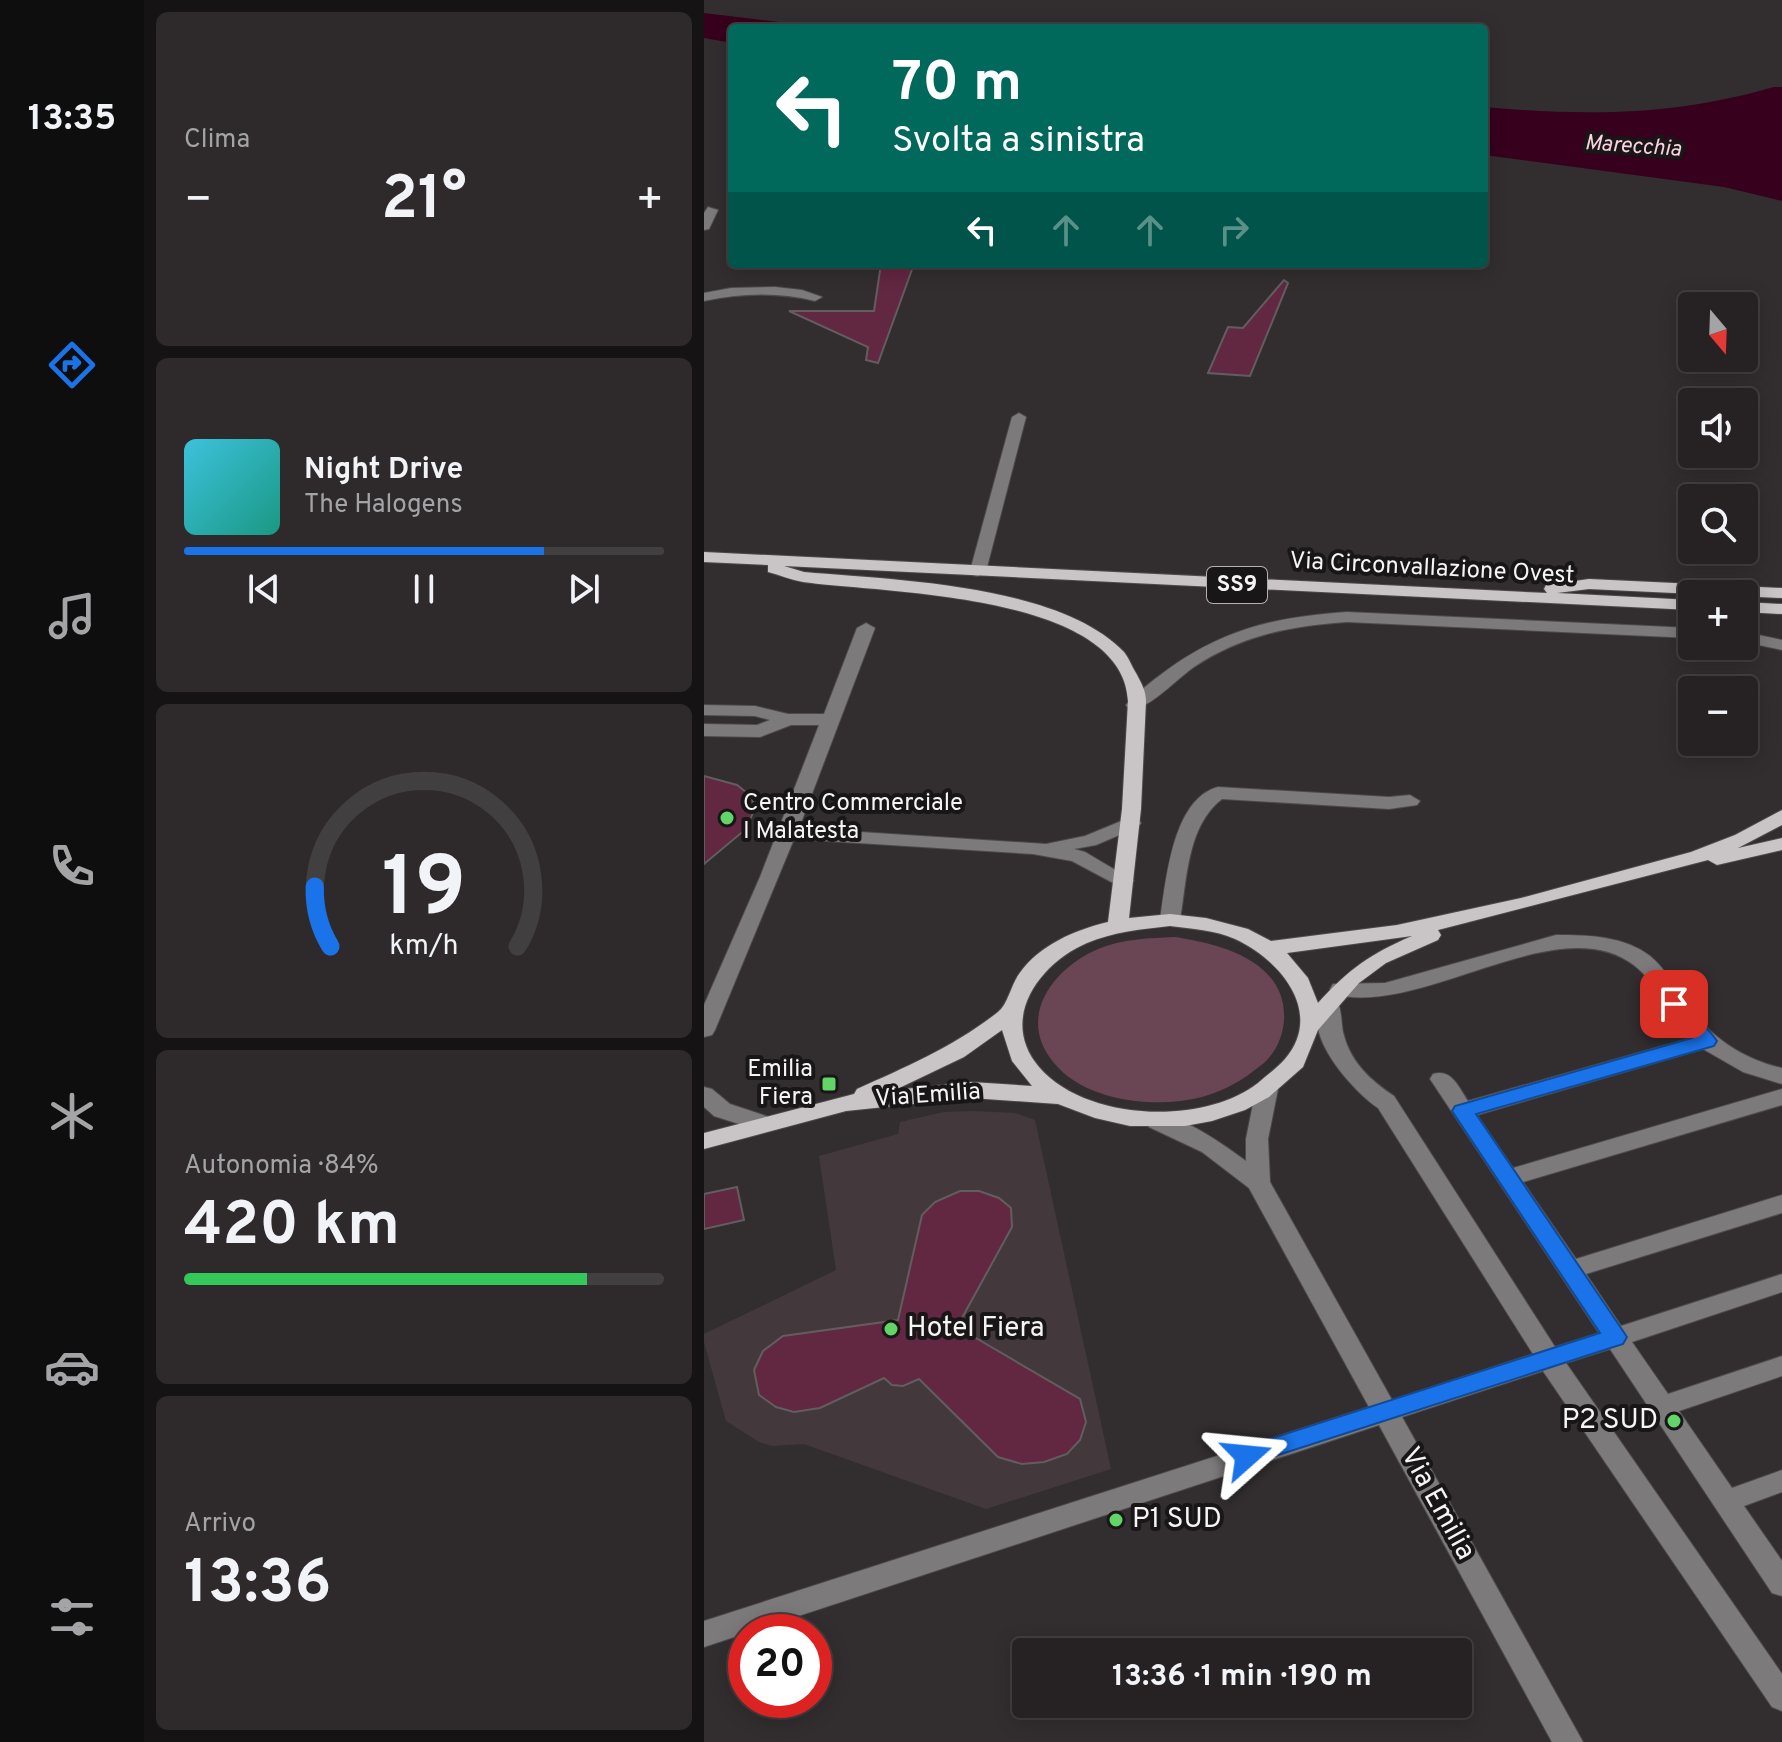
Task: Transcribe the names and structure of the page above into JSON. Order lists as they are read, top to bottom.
{
  "streets": {
    "main road": ["Via Circonvallazione Ovest", "SS9", "Via Emilia"]
  },
  "water": ["Marecchia"],
  "places": {
    "other": [
      "Centro Commerciale I Malatesta",
      "Hotel Fiera",
      "P2 SUD",
      "P1 SUD"
    ],
    "transit": ["Emilia Fiera"]
  },
  "north": "bottom",
  "page": {
    "tabs": "13:35",
    "tile": [
      "Clima",
      ["Autonomia · 84%", "420 km"],
      ["Arrivo", "13:36"]
    ],
    "turn": ["70 m", "Svolta a sinistra"],
    "heat": ["−", "21°", "+"],
    "map_buttons": ["+", "−"],
    "song": ["Night Drive", "The Halogens"],
    "limit": "20",
    "trip": "13:36 · 1 min · 190 m",
    "gauge": ["19", "km/h"]
  }
}
